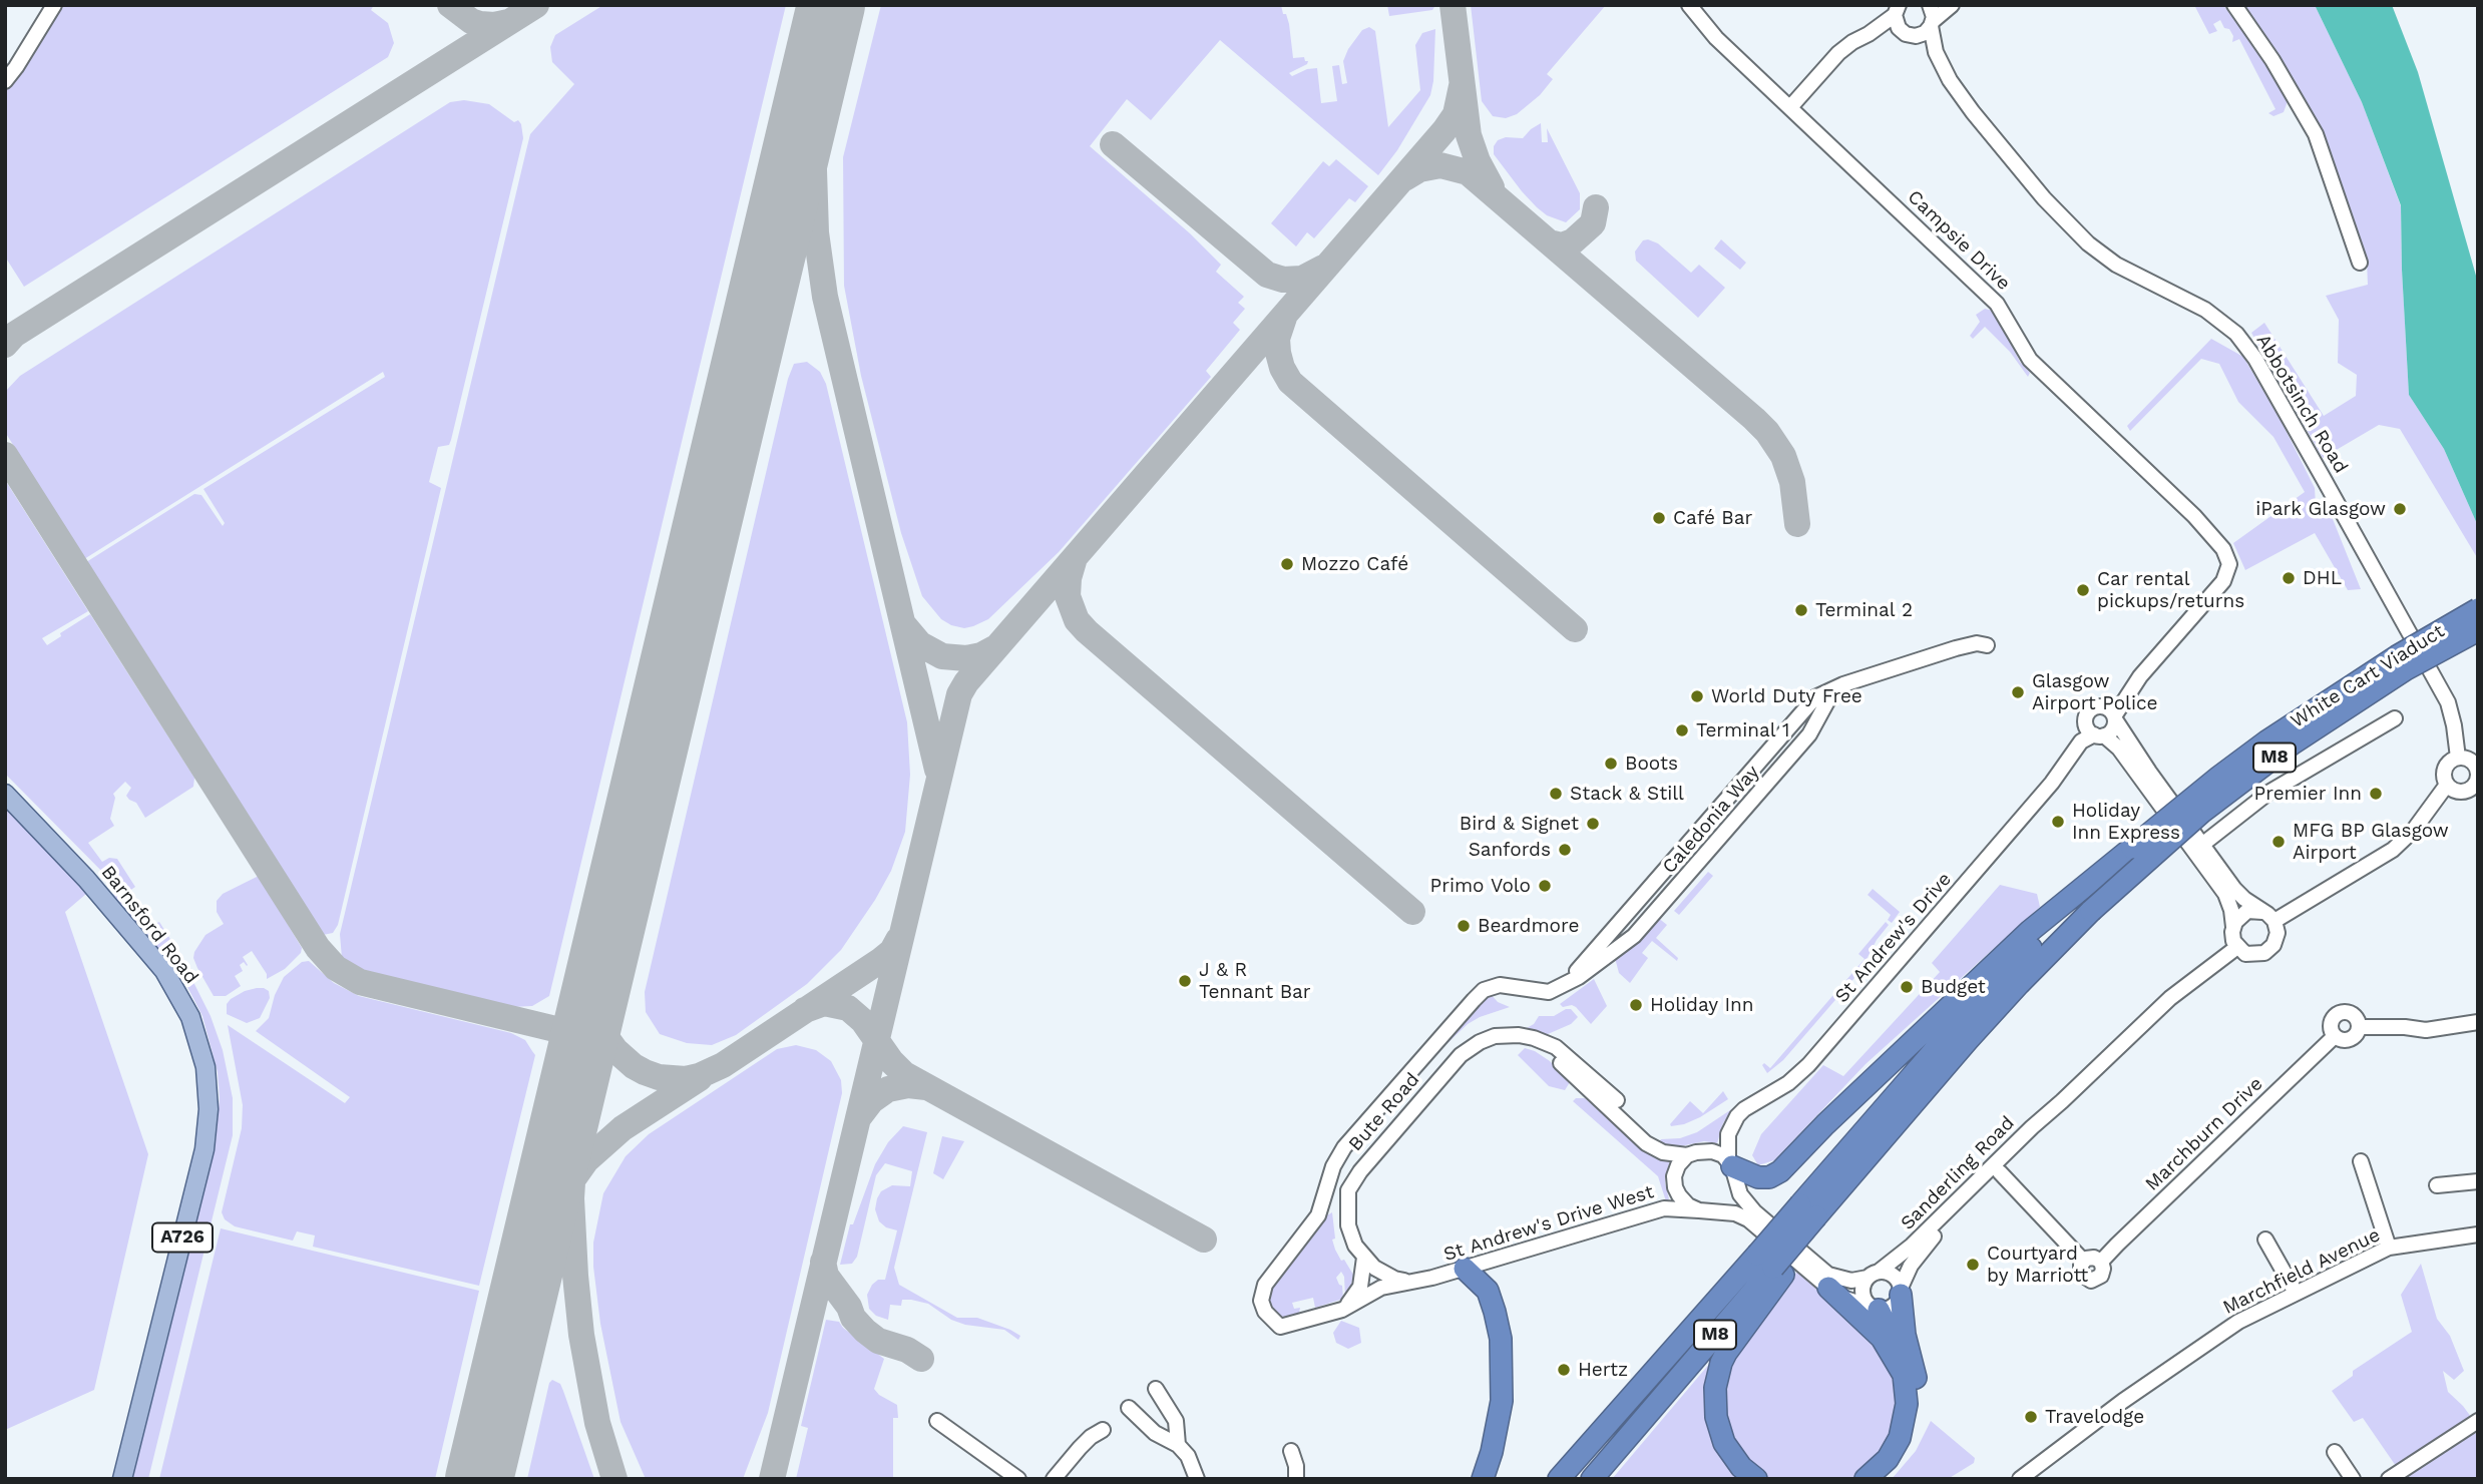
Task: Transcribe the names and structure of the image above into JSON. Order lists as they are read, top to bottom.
{
  "streets": {
    "highway": ["White Cart Viaduct", "M8"],
    "main road": ["Barnsford Road", "A726"],
    "street": [
      "Campsie Drive",
      "Abbotsinch Road",
      "Caledonia Way",
      "St Andrew's Drive",
      "Bute Road",
      "Marchburn Drive",
      "Sanderling Road",
      "St Andrew's Drive West",
      "Marchfield Avenue"
    ]
  },
  "crossings": [
    ["Campsie Drive", "St Andrew's Drive"],
    ["White Cart Viaduct", "M8"],
    ["Caledonia Way", "St Andrew's Drive West"],
    ["Marchburn Drive", "Sanderling Road"],
    ["Sanderling Road", "St Andrew's Drive West"]
  ],
  "places": [
    "iPark Glasgow",
    "Café Bar",
    "Mozzo Café",
    "DHL",
    "Car rental pickups/returns",
    "Terminal 2",
    "Glasgow Airport Police",
    "World Duty Free",
    "Terminal 1",
    "Boots",
    "Stack & Still",
    "Premier Inn",
    "Holiday Inn Express",
    "Bird & Signet",
    "MFG BP Glasgow Airport",
    "Sanfords",
    "Primo Volo",
    "Beardmore",
    "J & R Tennant Bar",
    "Budget",
    "Holiday Inn",
    "Courtyard by Marriott",
    "Hertz",
    "Travelodge"
  ]
}
